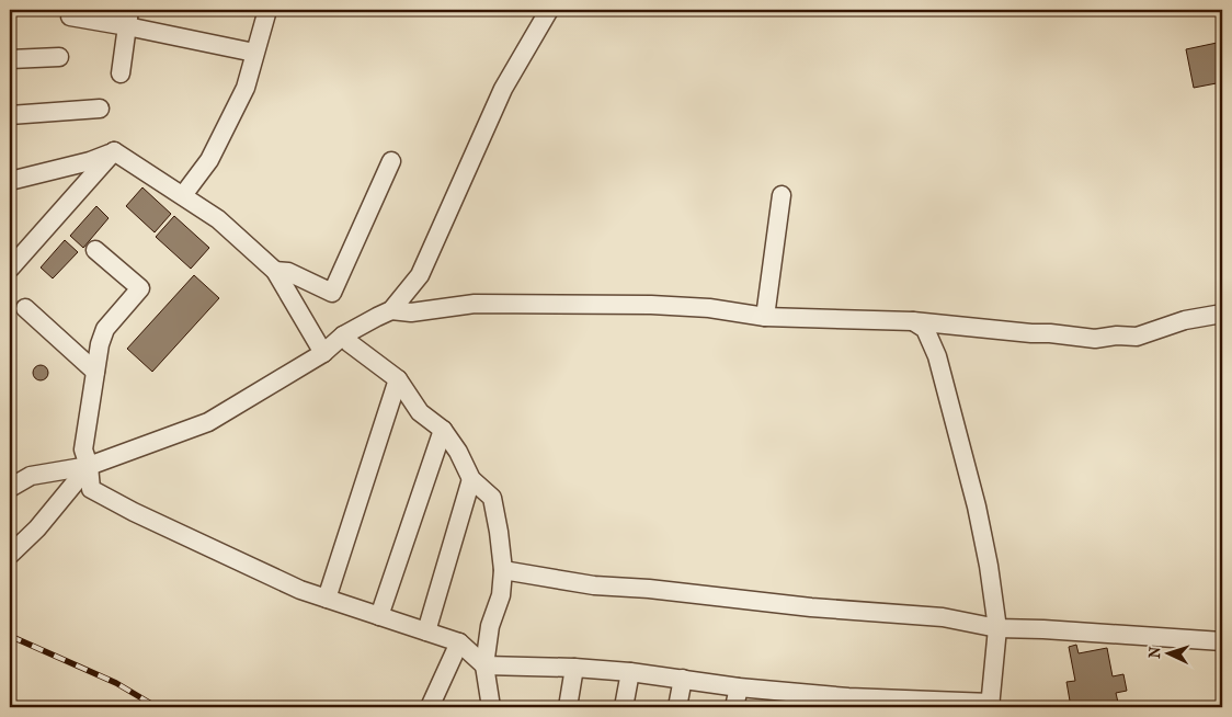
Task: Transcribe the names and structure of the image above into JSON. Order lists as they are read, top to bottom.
{
  "north": "left"
}
